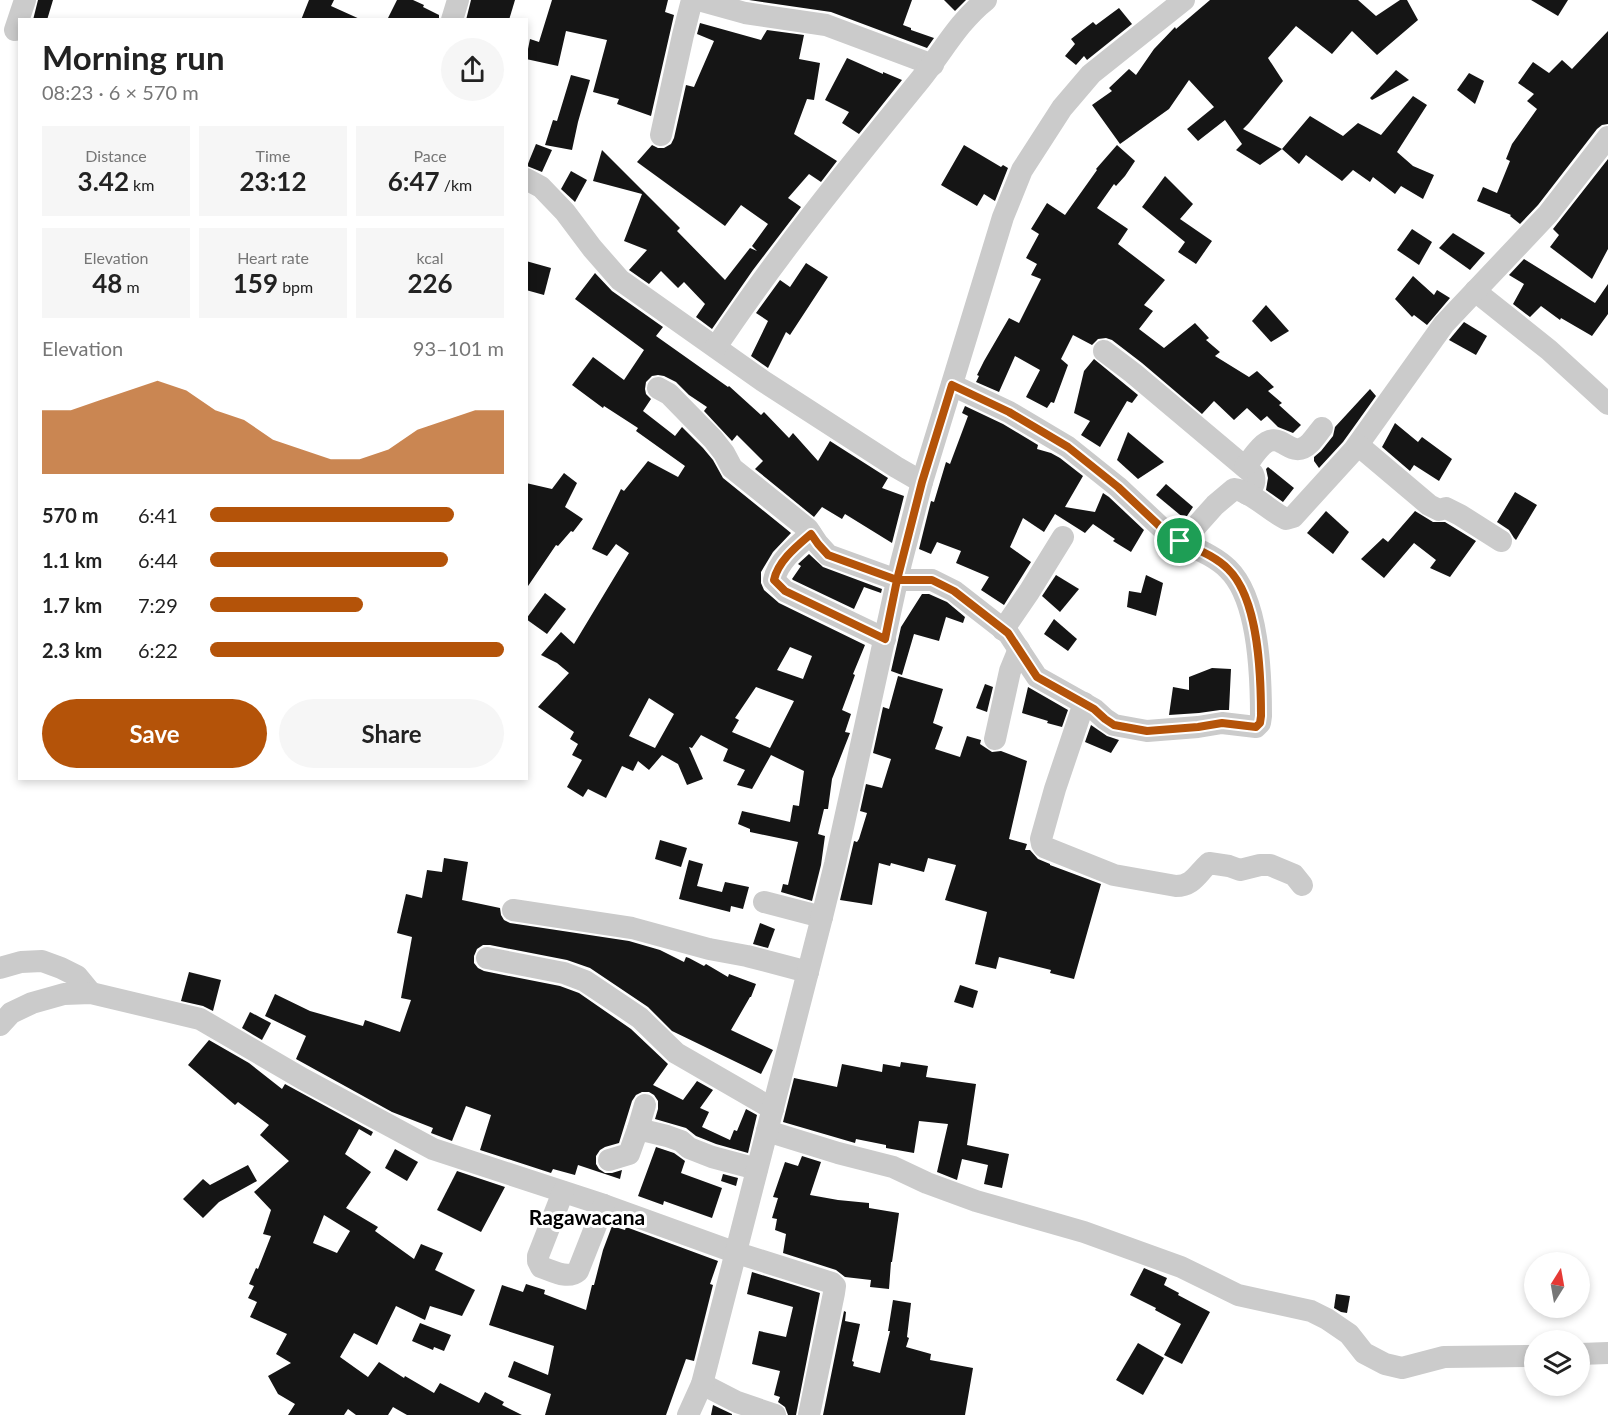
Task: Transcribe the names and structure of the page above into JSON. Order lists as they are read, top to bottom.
{
  "districts": ["Ragawacana"],
  "north": "top",
  "page": {
    "heading": ["Morning run", "08:23 · 6 × 570 m"],
    "stats": [
      ["Distance", "3.42 km"],
      ["Time", "23:12"],
      ["Pace", "6:47 /km"],
      ["Elevation", "48 m"],
      ["Heart rate", "159 bpm"],
      ["kcal", "226"]
    ],
    "chart": ["Elevation", "93–101 m"],
    "list": [
      {
        "name": "570 m",
        "note": "6:41"
      },
      {
        "name": "1.1 km",
        "note": "6:44"
      },
      {
        "name": "1.7 km",
        "note": "7:29"
      },
      {
        "name": "2.3 km",
        "note": "6:22"
      }
    ],
    "buttons": ["Save", "Share"]
  }
}
